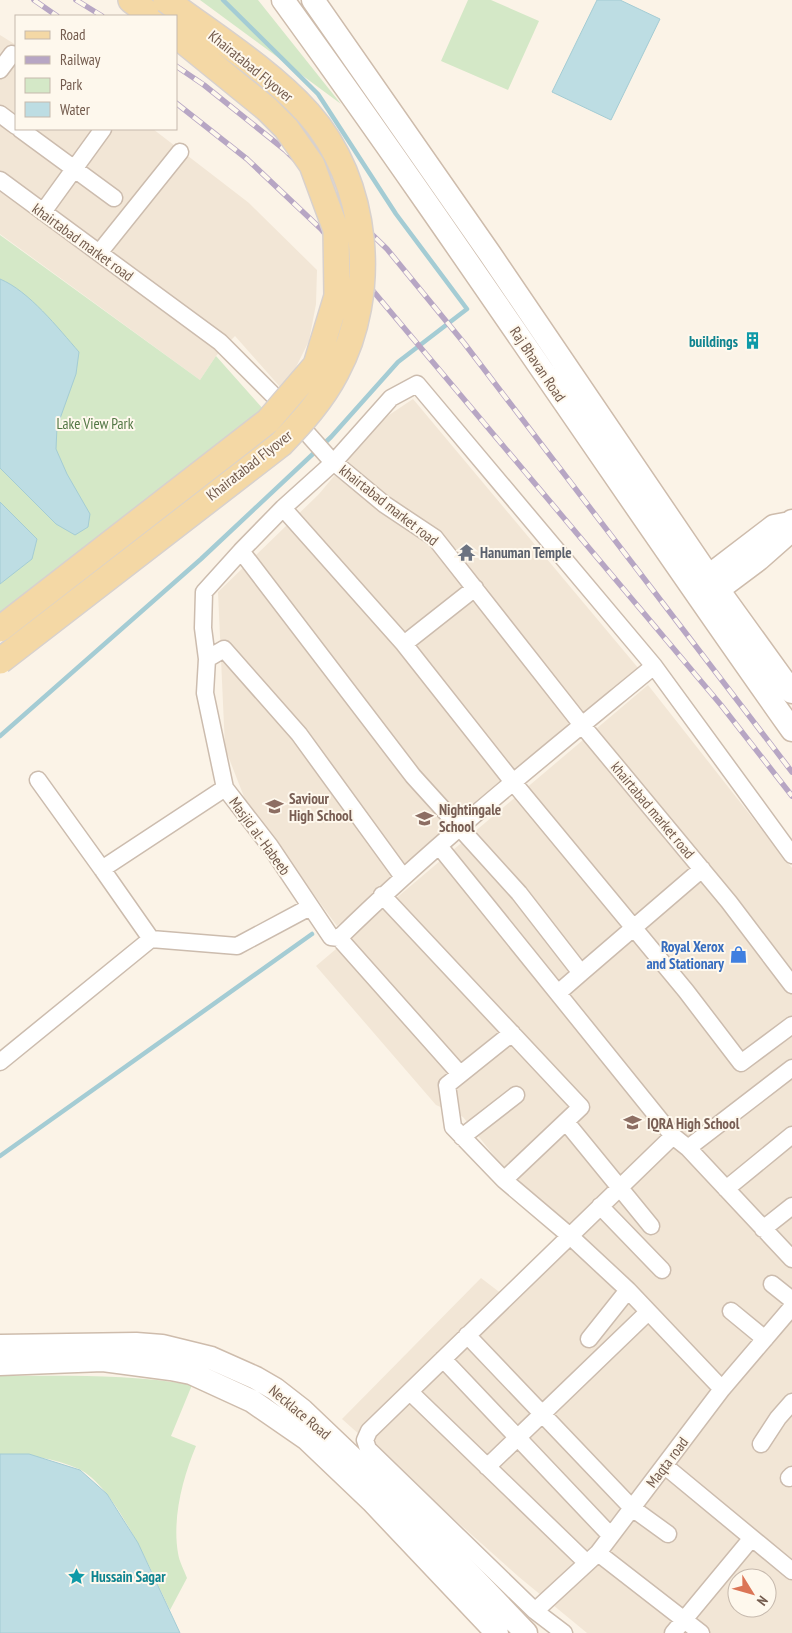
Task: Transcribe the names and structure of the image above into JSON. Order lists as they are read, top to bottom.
{
  "streets": {
    "main road": ["Khairatabad Flyover", "Raj Bhavan Road", "Necklace Road"],
    "street": ["khairtabad market road", "Masjid al- Habeeb", "Maqta road"]
  },
  "crossings": [
    ["khairtabad market road", "Masjid al- Habeeb"]
  ],
  "parks": ["Lake View Park"],
  "places": {
    "building": ["buildings"],
    "temple": ["Hanuman Temple"],
    "school or university": ["Saviour High School", "Nightingale School", "IQRA High School"],
    "shop": ["Royal Xerox and Stationary"],
    "place": ["Hussain Sagar"]
  },
  "legend": [
    "Road",
    "Railway",
    "Park",
    "Water"
  ],
  "north": "bottom right"
}
